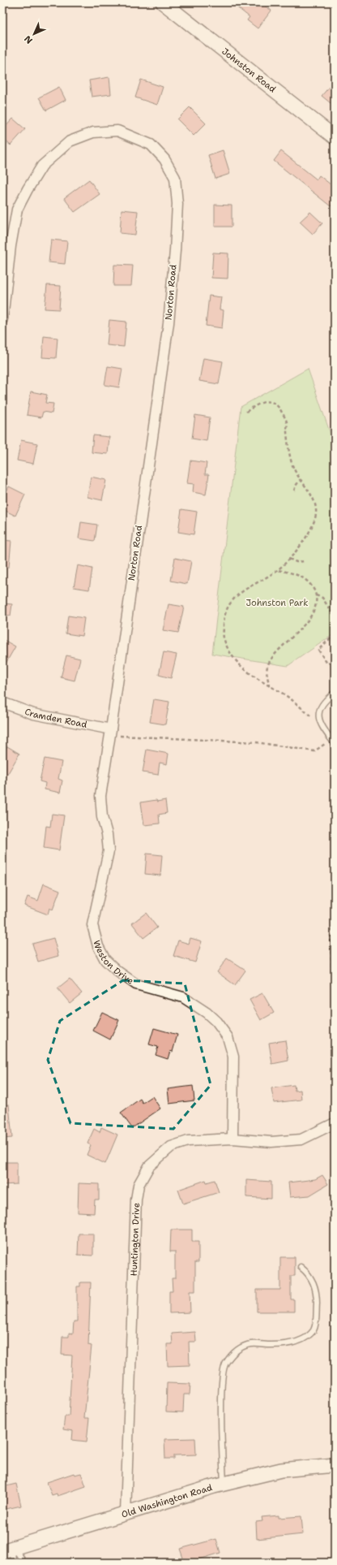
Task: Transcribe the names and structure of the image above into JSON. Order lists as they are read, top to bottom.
{
  "streets": {
    "street": [
      "Johnston Road",
      "Norton Road",
      "Cramden Road",
      "Weston Drive",
      "Huntington Drive",
      "Old Washington Road"
    ]
  },
  "crossings": [
    ["Norton Road", "Cramden Road"],
    ["Norton Road", "Weston Drive"],
    ["Cramden Road", "Weston Drive"],
    ["Weston Drive", "Huntington Drive"],
    ["Huntington Drive", "Old Washington Road"]
  ],
  "parks": ["Johnston Park"],
  "north": "bottom left"
}
